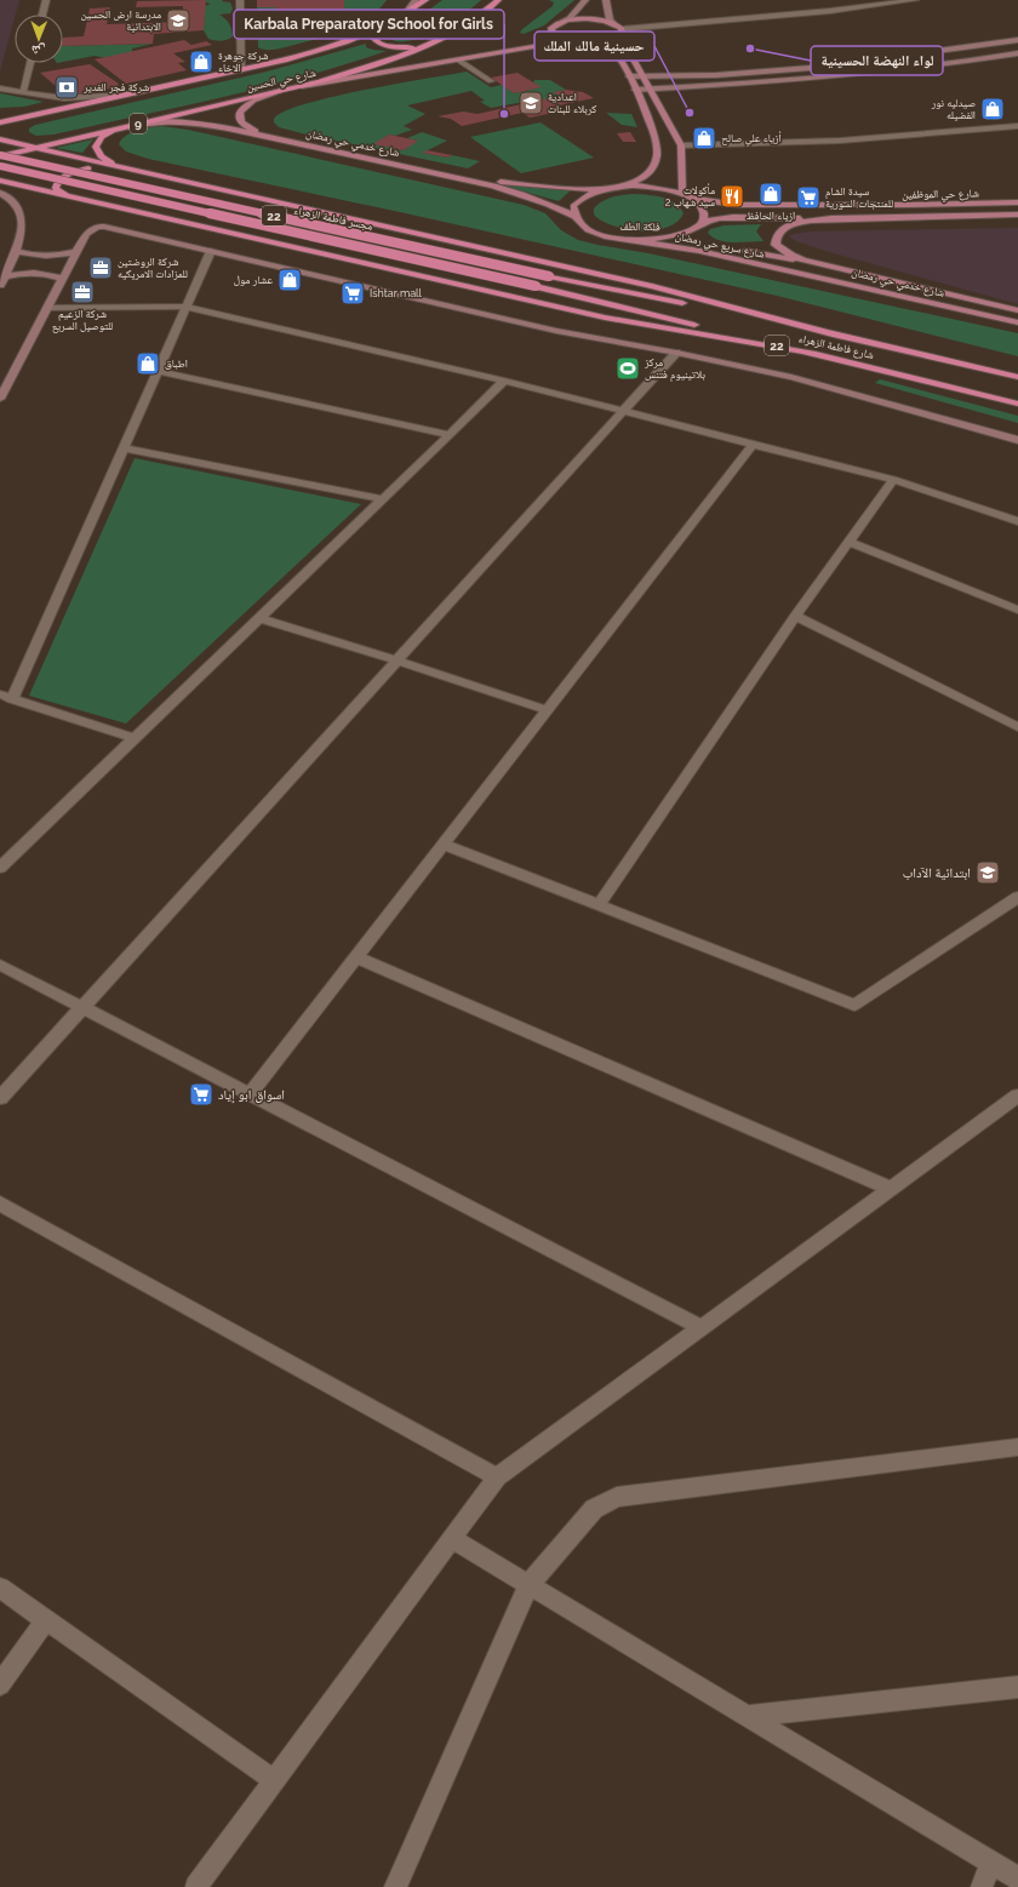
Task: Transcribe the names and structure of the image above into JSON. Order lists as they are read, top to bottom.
{
  "streets": {
    "highway": [
      "شارع حي الحسين",
      "9",
      "22",
      "مجسر فاطمة الزهراء",
      "شارع فاطمة الزهراء"
    ],
    "main road": [
      "شارع خدمي حي رمضان",
      "شارع حي الموظفين",
      "فلكة الطف",
      "شارع سريع حي رمضان"
    ]
  },
  "crossings": [
    ["شارع حي الحسين", "9"],
    ["شارع حي الحسين", "مجسر فاطمة الزهراء"],
    ["شارع خدمي حي رمضان", "فلكة الطف"],
    ["شارع خدمي حي رمضان", "شارع سريع حي رمضان"],
    ["شارع حي الموظفين", "فلكة الطف"],
    ["مجسر فاطمة الزهراء", "شارع فاطمة الزهراء"],
    ["فلكة الطف", "شارع سريع حي رمضان"]
  ],
  "places": {
    "school or university": ["مدرسة ارض الحسين الابتدائية", "اعدادية كربلاء للبنات", "ابتدائية الآداب"],
    "other": ["لواء النهضة الحسينية", "حسينية مالك الملك", "Karbala Preparatory School for Girls"],
    "shop": [
      "شركة جوهرة الاخاء",
      "صيدليه نور الفضيله",
      "أزياء علي صالح",
      "ازياء الحافظ",
      "عشار مول",
      "اطباق"
    ],
    "bank": ["شركة فجر الغدير"],
    "restaurant": ["مأكولات سيد شهاب 2"],
    "supermarket": ["سيدة الشام للمنتجات السورية", "Ishtar mall", "اسواق ابو إياد"],
    "office": ["شركة الروضتين للمزادات الامريكيه", "شركة الزعيم للتوصيل السريع"],
    "sports": ["مركز بلاتينيوم فتنس"]
  },
  "north": "bottom"
}
